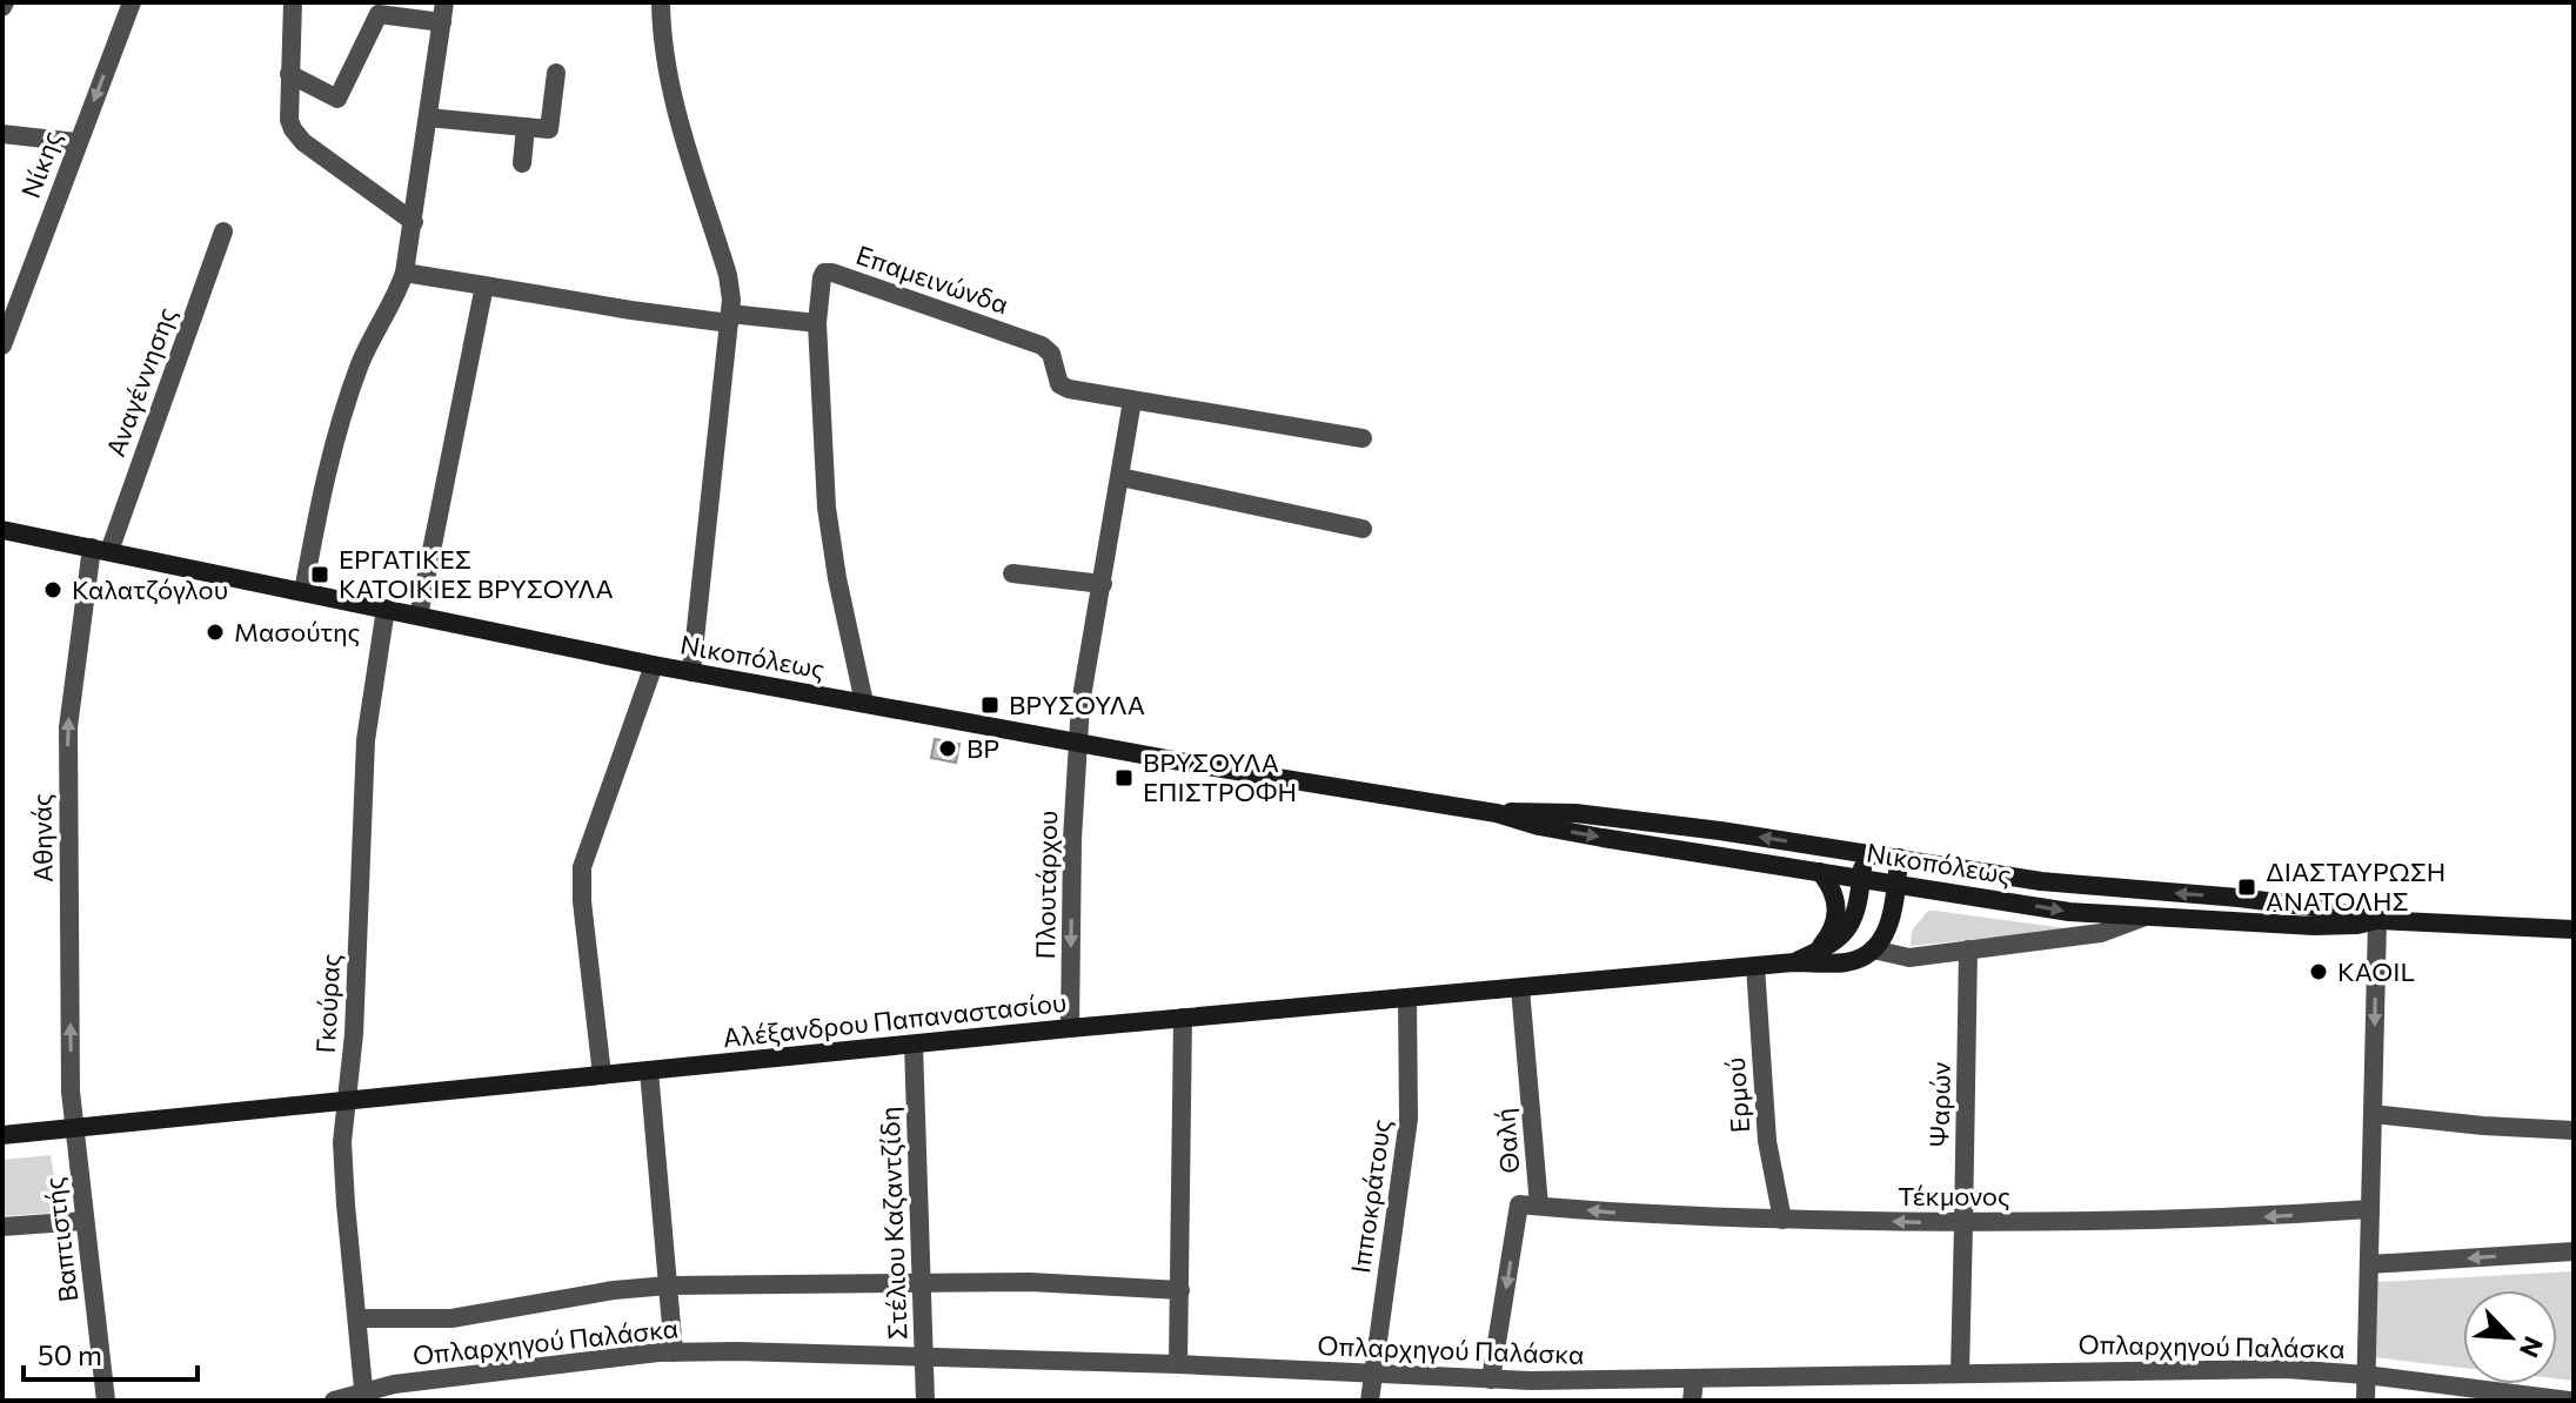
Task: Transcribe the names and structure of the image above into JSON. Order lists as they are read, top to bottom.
{
  "streets": {
    "main road": ["Νικοπόλεως", "Αλέξανδρου Παπαναστασίου"],
    "street": [
      "Νίκης",
      "Επαμεινώνδα",
      "Αναγέννησης",
      "Αθηνάς",
      "Πλουτάρχου",
      "Γκούρας",
      "Ερμού",
      "Ψαρών",
      "Θαλή",
      "Ιπποκράτους",
      "Τέκμονος",
      "Στέλιου Καζαντζίδη",
      "Βαπτιστής",
      "Οπλαρχηγού Παλάσκα"
    ]
  },
  "crossings": [
    ["Επαμεινώνδα", "Πλουτάρχου"],
    ["Αναγέννησης", "Νικοπόλεως"],
    ["Αναγέννησης", "Αθηνάς"],
    ["Νικοπόλεως", "Αθηνάς"],
    ["Νικοπόλεως", "Πλουτάρχου"],
    ["Νικοπόλεως", "Γκούρας"],
    ["Νικοπόλεως", "Αλέξανδρου Παπαναστασίου"],
    ["Αθηνάς", "Αλέξανδρου Παπαναστασίου"],
    ["Αθηνάς", "Βαπτιστής"],
    ["Πλουτάρχου", "Αλέξανδρου Παπαναστασίου"],
    ["Γκούρας", "Αλέξανδρου Παπαναστασίου"],
    ["Γκούρας", "Οπλαρχηγού Παλάσκα"],
    ["Αλέξανδρου Παπαναστασίου", "Ερμού"],
    ["Αλέξανδρου Παπαναστασίου", "Θαλή"],
    ["Αλέξανδρου Παπαναστασίου", "Ιπποκράτους"],
    ["Αλέξανδρου Παπαναστασίου", "Στέλιου Καζαντζίδη"],
    ["Αλέξανδρου Παπαναστασίου", "Βαπτιστής"],
    ["Ερμού", "Τέκμονος"],
    ["Ψαρών", "Τέκμονος"],
    ["Ψαρών", "Οπλαρχηγού Παλάσκα"],
    ["Θαλή", "Τέκμονος"],
    ["Θαλή", "Οπλαρχηγού Παλάσκα"],
    ["Ιπποκράτους", "Οπλαρχηγού Παλάσκα"],
    ["Στέλιου Καζαντζίδη", "Οπλαρχηγού Παλάσκα"]
  ],
  "one_way": [
    "Νίκης",
    "Αθηνάς",
    "Πλουτάρχου",
    "Τέκμονος"
  ],
  "places": {
    "transit": [
      "ΕΡΓΑΤΙΚΕΣ ΚΑΤΟΙΚΙΕΣ ΒΡΥΣΟΥΛΑ",
      "ΒΡΥΣΟΥΛΑ",
      "ΒΡΥΣΟΥΛΑ ΕΠΙΣΤΡΟΦΗ",
      "ΔΙΑΣΤΑΥΡΩΣΗ ΑΝΑΤΟΛΗΣ"
    ],
    "other": [
      "Καλατζόγλου",
      "Μασούτης",
      "BP",
      "KAOIL"
    ]
  },
  "scale_bar": "50 m",
  "north": "bottom right"
}
